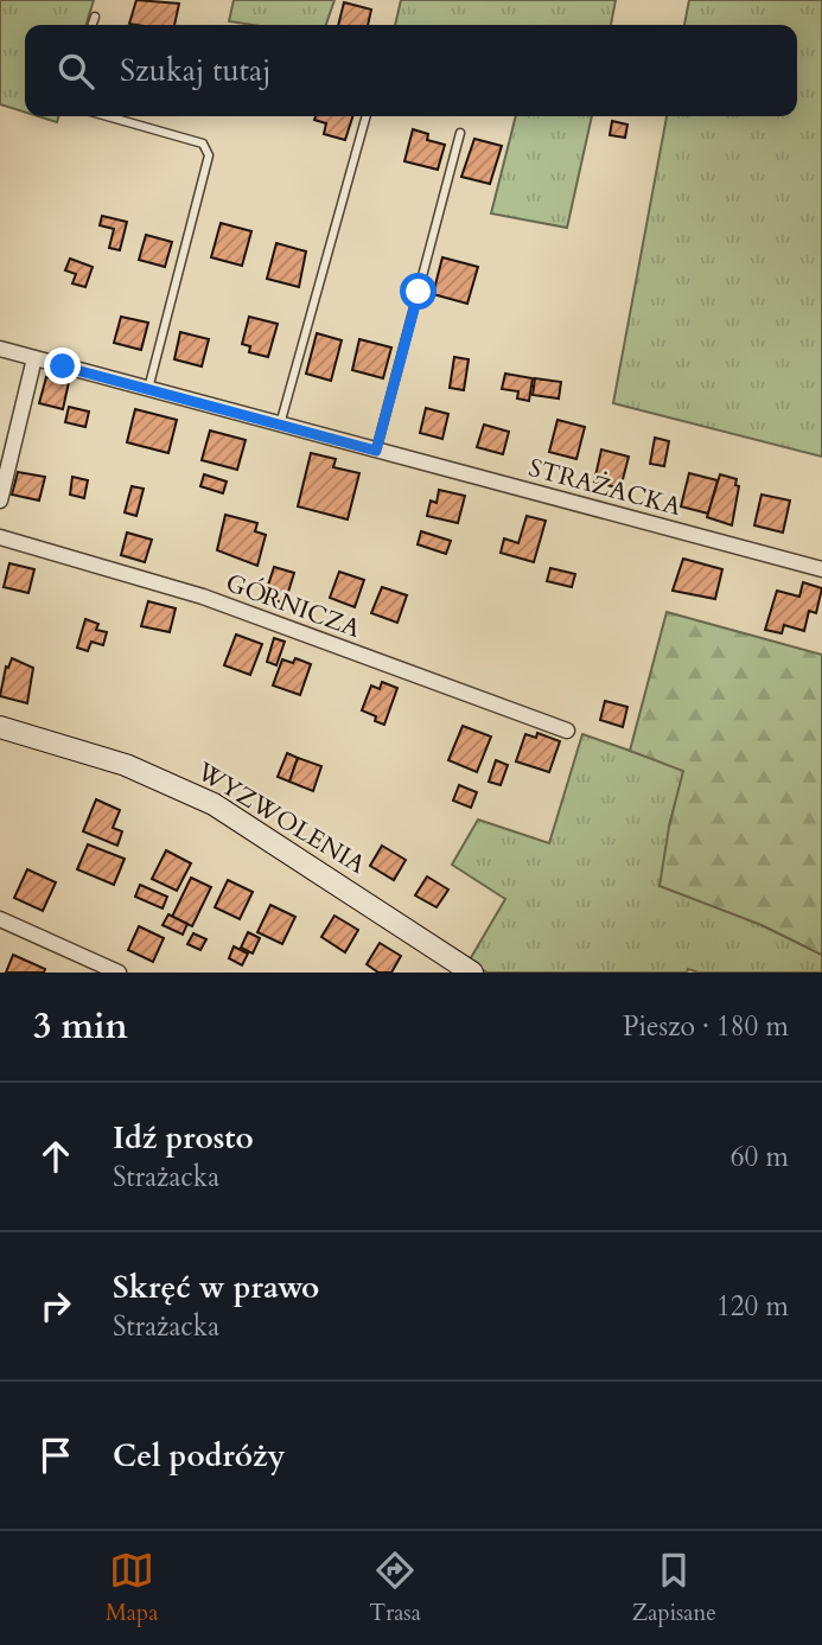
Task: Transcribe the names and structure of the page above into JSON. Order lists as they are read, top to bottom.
{
  "streets": {
    "main road": ["WYZWOLENIA"],
    "street": ["STRAŻACKA", "GÓRNICZA"]
  },
  "page": {
    "search": "Szukaj tutaj",
    "heading": ["3 min", "Pieszo · 180 m"],
    "list": [
      ["Idź prosto", "Strażacka", "60 m"],
      ["Skręć w prawo", "Strażacka", "120 m"],
      "Cel podróży"
    ],
    "nav": ["Mapa", "Trasa", "Zapisane"]
  }
}
